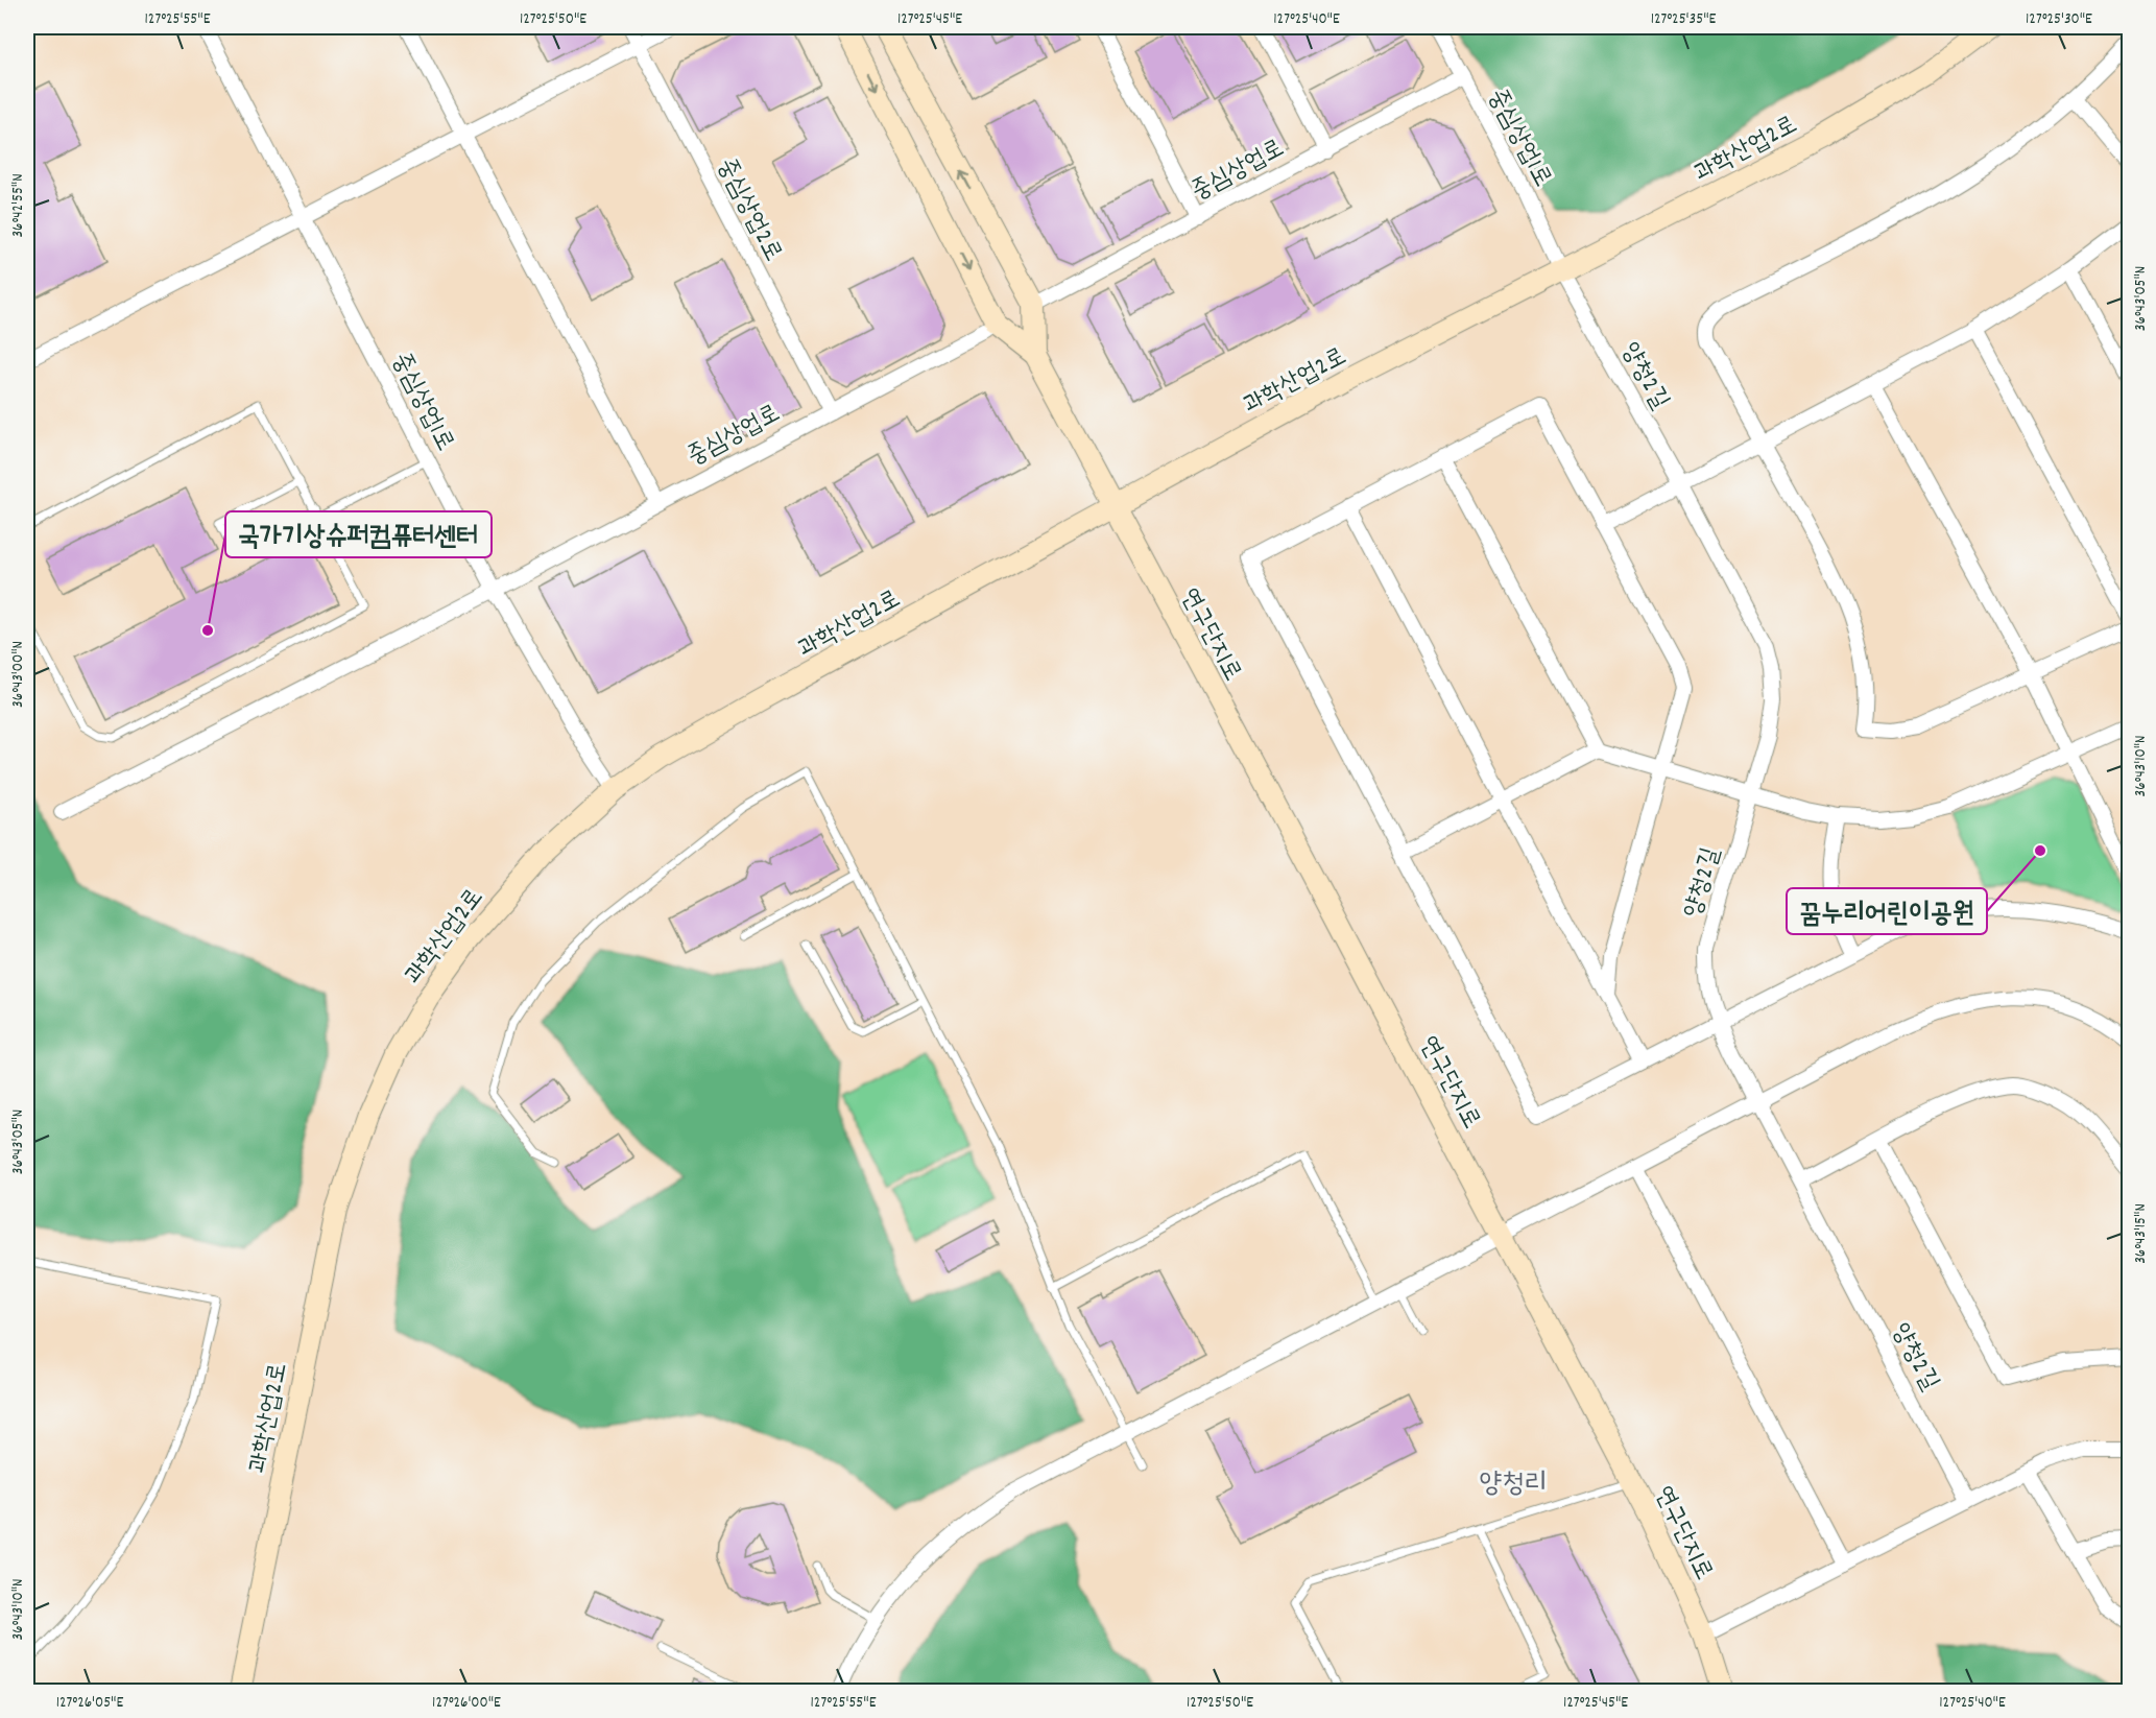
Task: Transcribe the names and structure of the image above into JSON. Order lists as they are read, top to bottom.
{
  "streets": {
    "street": [
      "중심상업1로",
      "과학산업2로",
      "중심상업로",
      "중심상업2로",
      "양청2길",
      "연구단지로"
    ]
  },
  "crossings": [
    ["중심상업1로", "과학산업2로"],
    ["중심상업1로", "중심상업로"],
    ["중심상업1로", "양청2길"],
    ["과학산업2로", "양청2길"],
    ["과학산업2로", "연구단지로"],
    ["중심상업로", "중심상업2로"]
  ],
  "districts": ["양청리"],
  "places": ["국가기상슈퍼컴퓨터센터", "꿈누리어린이공원"],
  "coordinates": [
    "127°25'55\"E",
    "127°25'50\"E",
    "127°25'45\"E",
    "127°25'40\"E",
    "127°25'35\"E",
    "127°25'30\"E",
    "36°42'55\"N",
    "36°43'05\"N",
    "36°43'00\"N",
    "36°43'10\"N",
    "36°43'15\"N",
    "127°26'05\"E",
    "127°26'00\"E"
  ]
}
